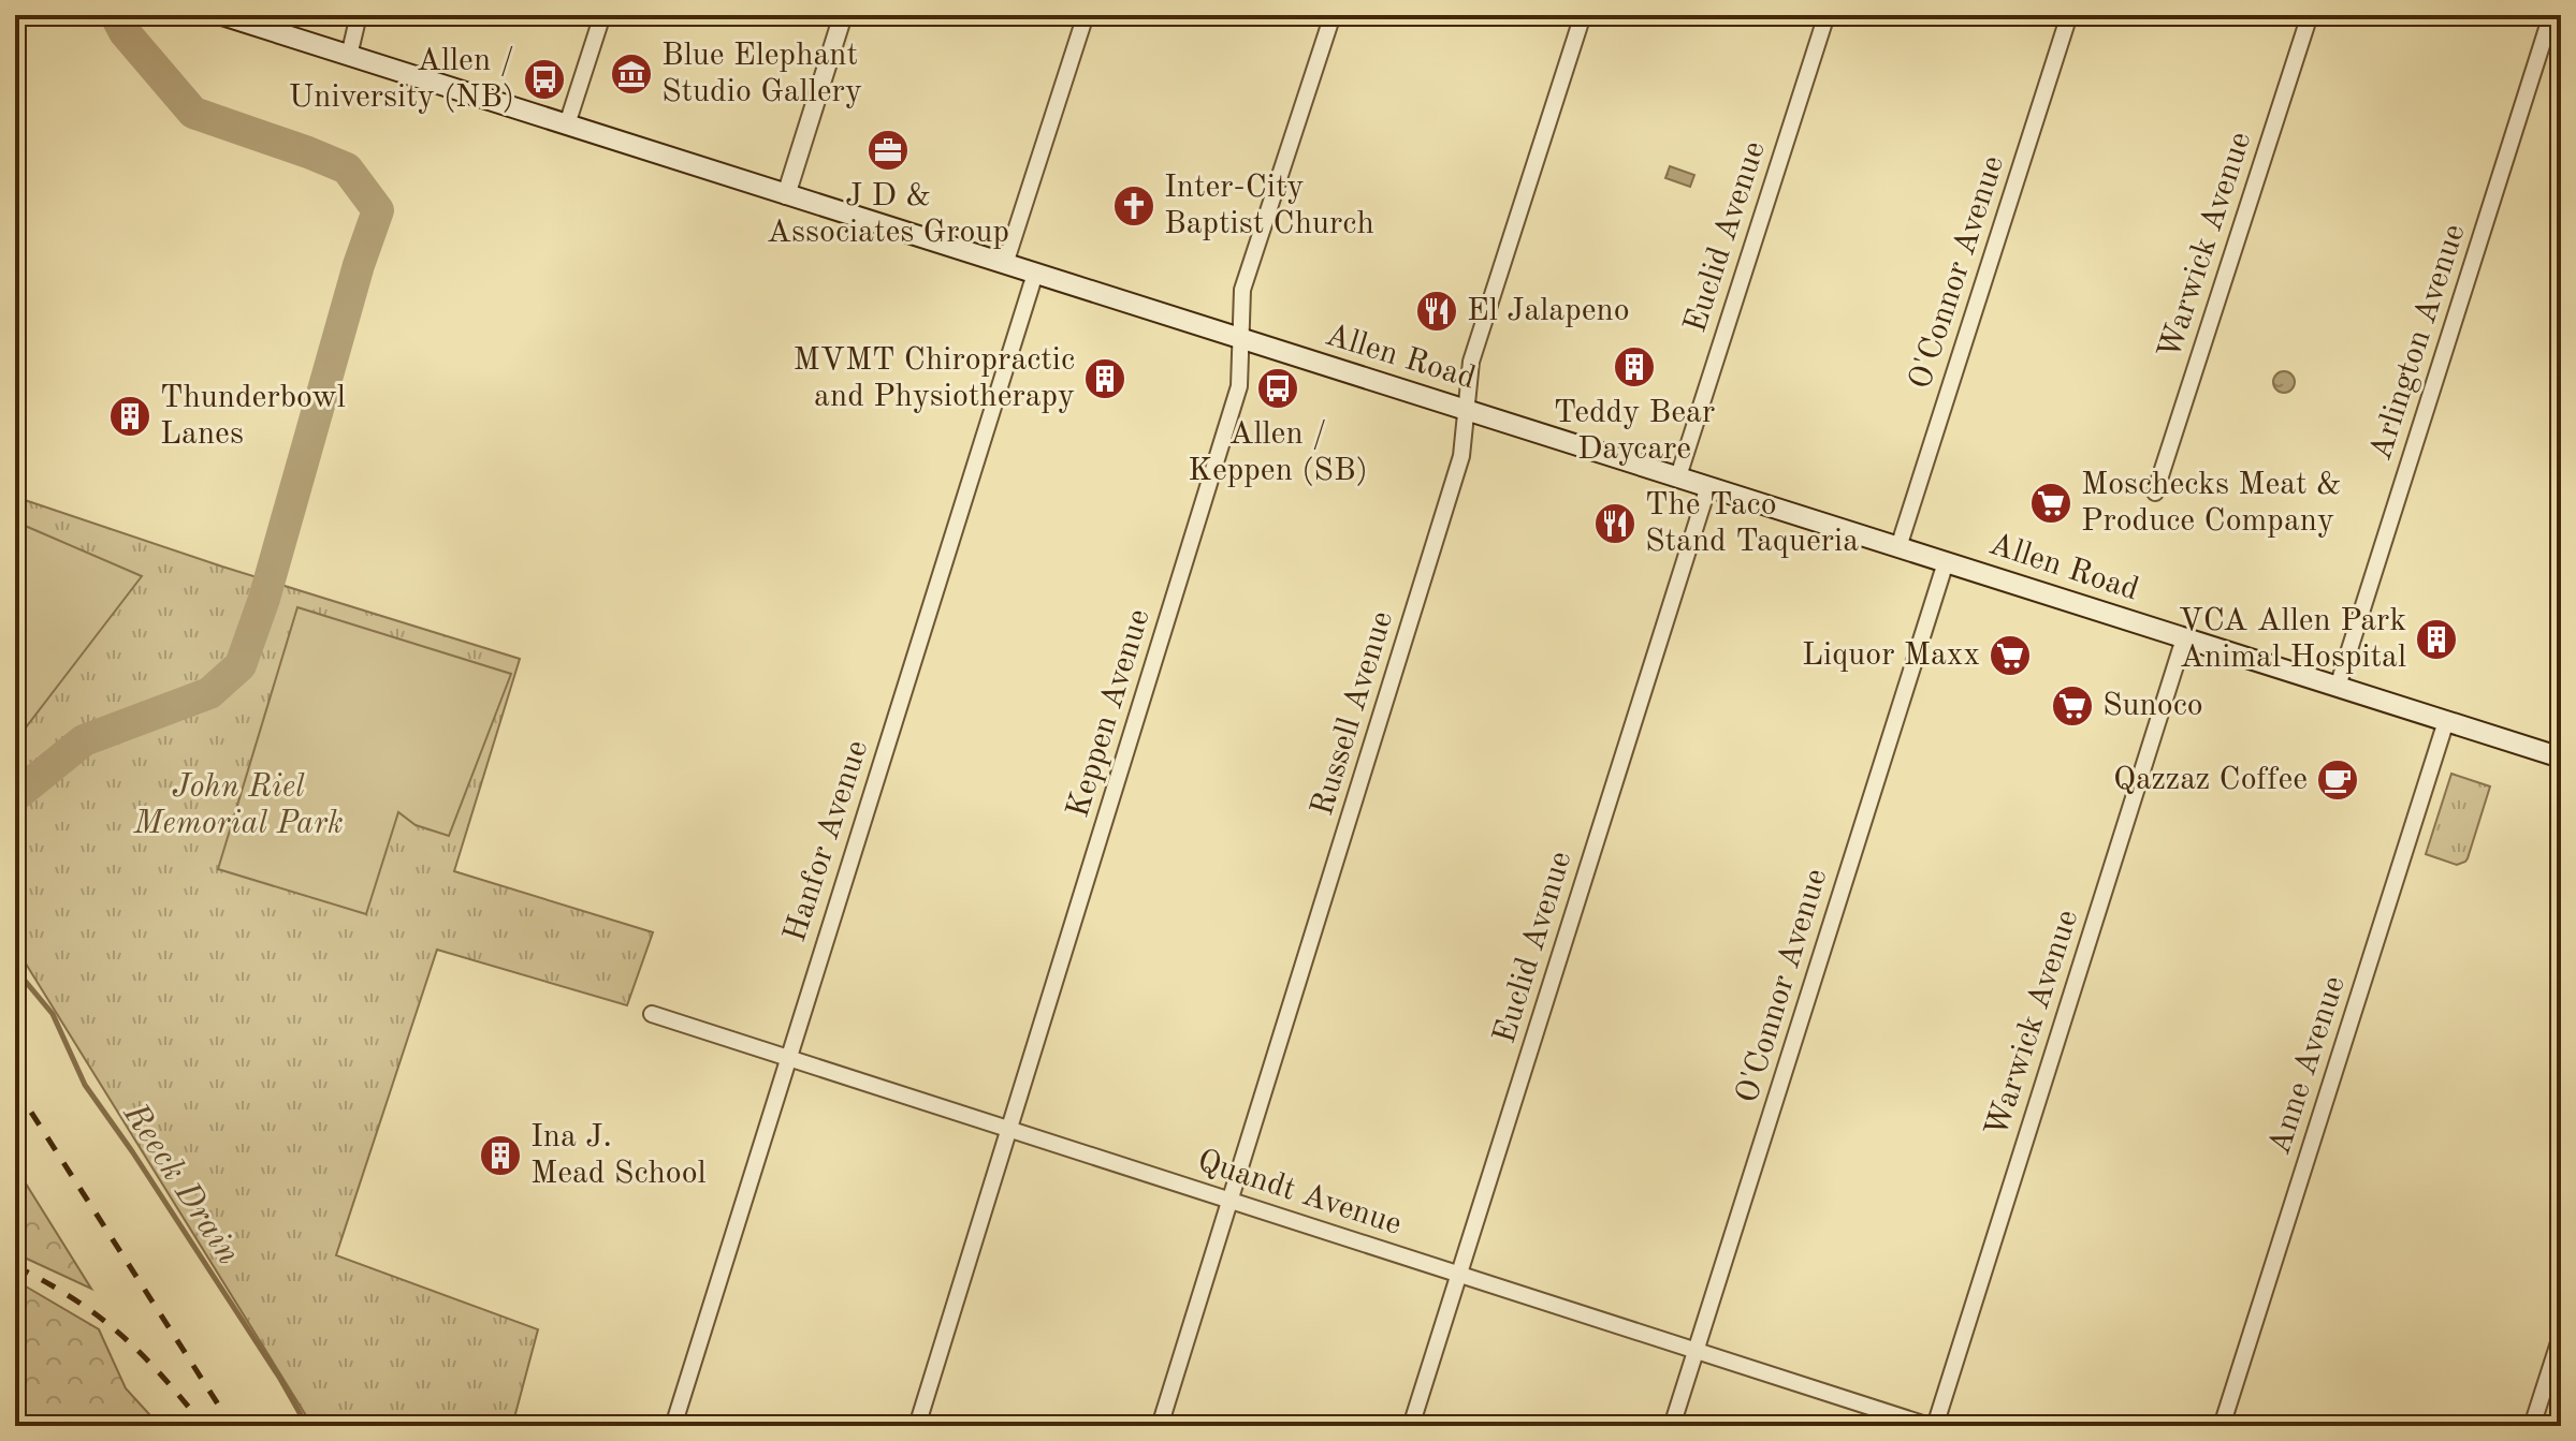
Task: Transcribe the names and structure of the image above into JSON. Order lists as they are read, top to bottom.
{
  "streets": {
    "main road": ["Allen Road"],
    "street": [
      "Euclid Avenue",
      "Warwick Avenue",
      "O'Connor Avenue",
      "Arlington Avenue",
      "Keppen Avenue",
      "Russell Avenue",
      "Hanfor Avenue",
      "Anne Avenue",
      "Quandt Avenue"
    ]
  },
  "crossings": [
    ["Euclid Avenue", "Allen Road"],
    ["Euclid Avenue", "Quandt Avenue"],
    ["Warwick Avenue", "Allen Road"],
    ["Warwick Avenue", "Quandt Avenue"],
    ["O'Connor Avenue", "Allen Road"],
    ["O'Connor Avenue", "Quandt Avenue"],
    ["Arlington Avenue", "Allen Road"],
    ["Allen Road", "Keppen Avenue"],
    ["Allen Road", "Russell Avenue"],
    ["Allen Road", "Hanfor Avenue"],
    ["Allen Road", "Anne Avenue"],
    ["Keppen Avenue", "Quandt Avenue"],
    ["Russell Avenue", "Quandt Avenue"],
    ["Hanfor Avenue", "Quandt Avenue"]
  ],
  "water": ["Reeck Drain"],
  "parks": ["John Riel Memorial Park"],
  "places": {
    "museum": ["Blue Elephant Studio Gallery"],
    "bus stop": ["Allen / University (NB)", "Allen / Keppen (SB)"],
    "office": ["J D & Associates Group"],
    "church": ["Inter-City Baptist Church"],
    "restaurant": ["El Jalapeno", "The Taco Stand Taqueria"],
    "building": [
      "Teddy Bear Daycare",
      "MVMT Chiropractic and Physiotherapy",
      "Thunderbowl Lanes",
      "VCA Allen Park Animal Hospital",
      "Ina J. Mead School"
    ],
    "supermarket": ["Moschecks Meat & Produce Company", "Liquor Maxx", "Sunoco"],
    "cafe": ["Qazzaz Coffee"]
  }
}
